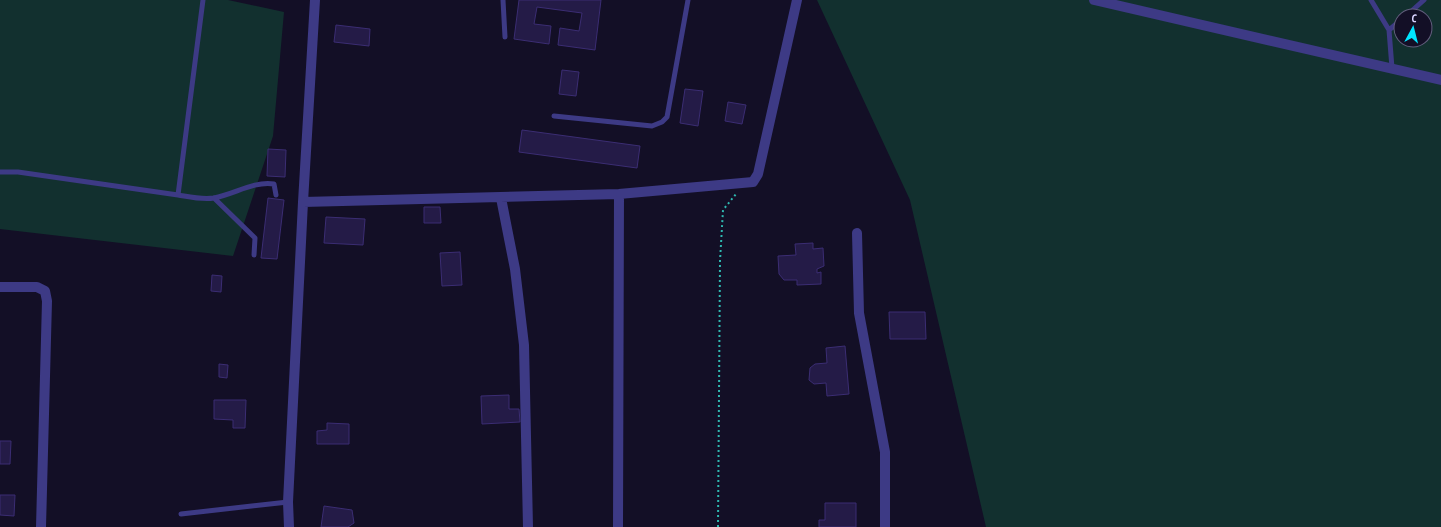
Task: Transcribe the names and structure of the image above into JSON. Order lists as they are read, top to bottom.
{
  "north": "top"
}
